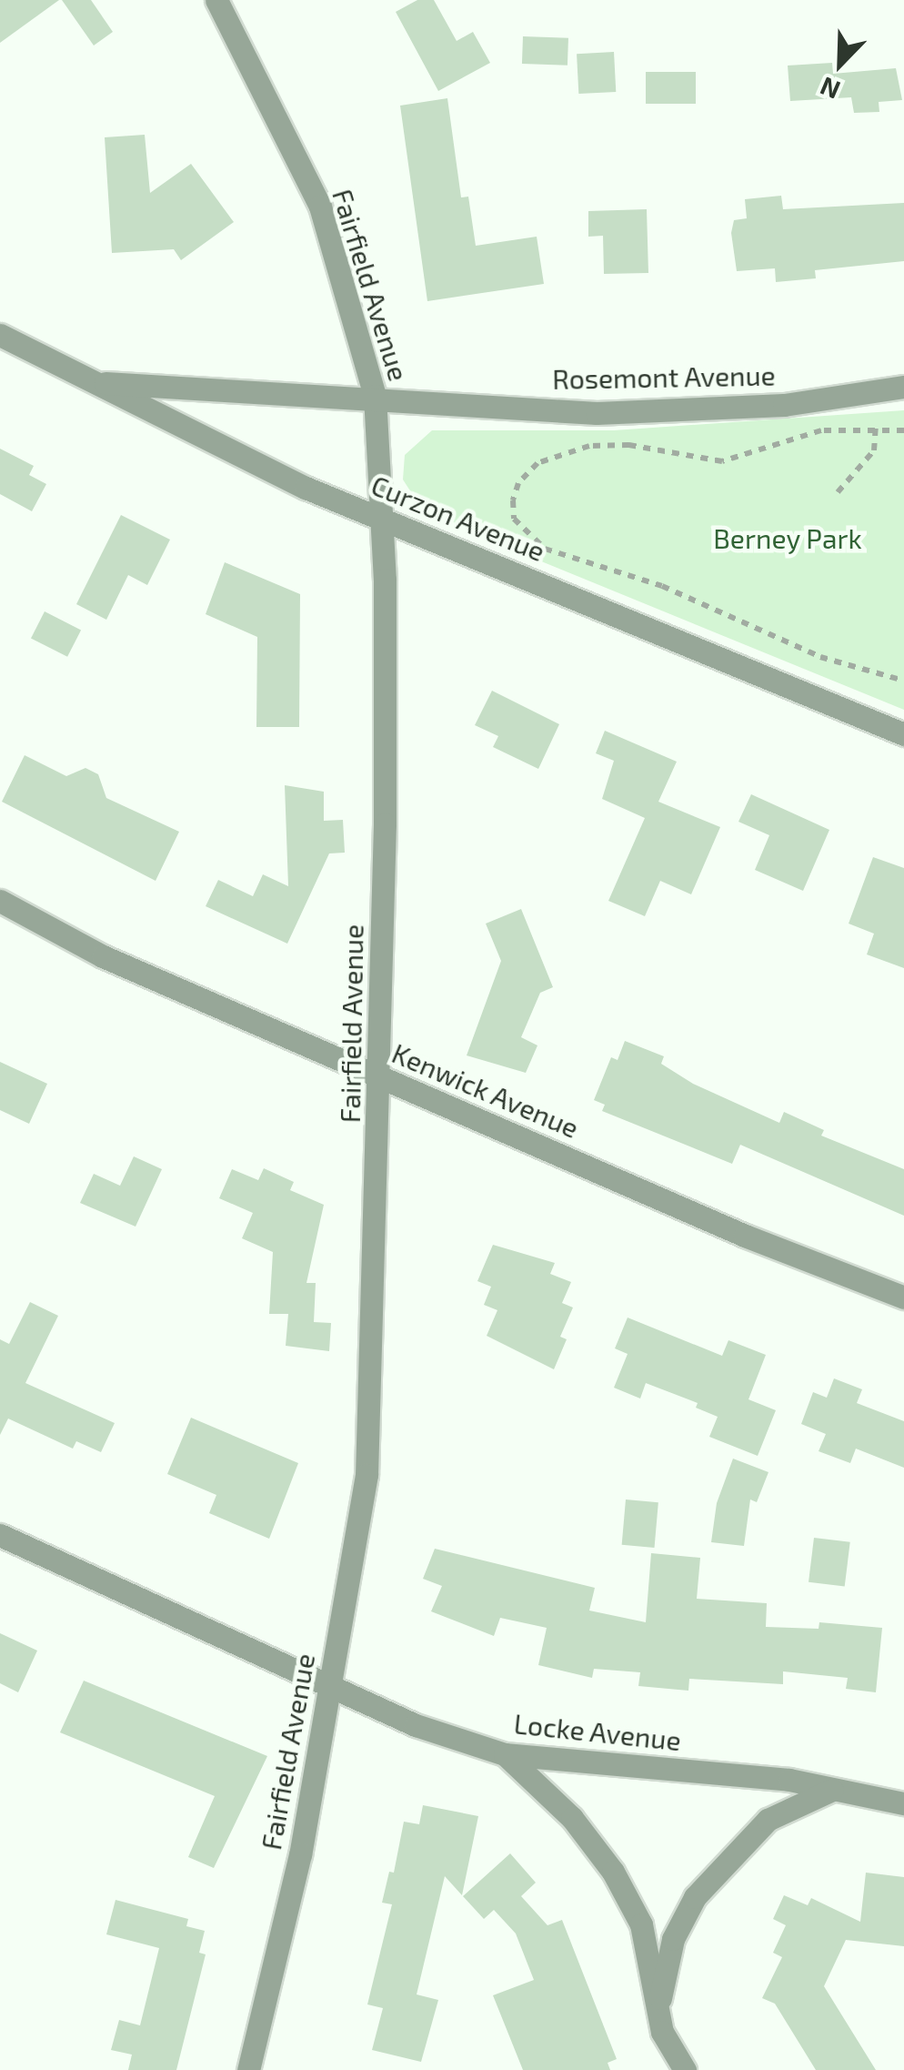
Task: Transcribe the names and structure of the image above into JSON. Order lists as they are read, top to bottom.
{
  "streets": {
    "street": [
      "Fairfield Avenue",
      "Rosemont Avenue",
      "Curzon Avenue",
      "Kenwick Avenue",
      "Locke Avenue"
    ]
  },
  "crossings": [
    ["Fairfield Avenue", "Rosemont Avenue"],
    ["Fairfield Avenue", "Curzon Avenue"],
    ["Fairfield Avenue", "Kenwick Avenue"],
    ["Fairfield Avenue", "Locke Avenue"],
    ["Rosemont Avenue", "Curzon Avenue"]
  ],
  "parks": ["Berney Park"],
  "north": "bottom left"
}
